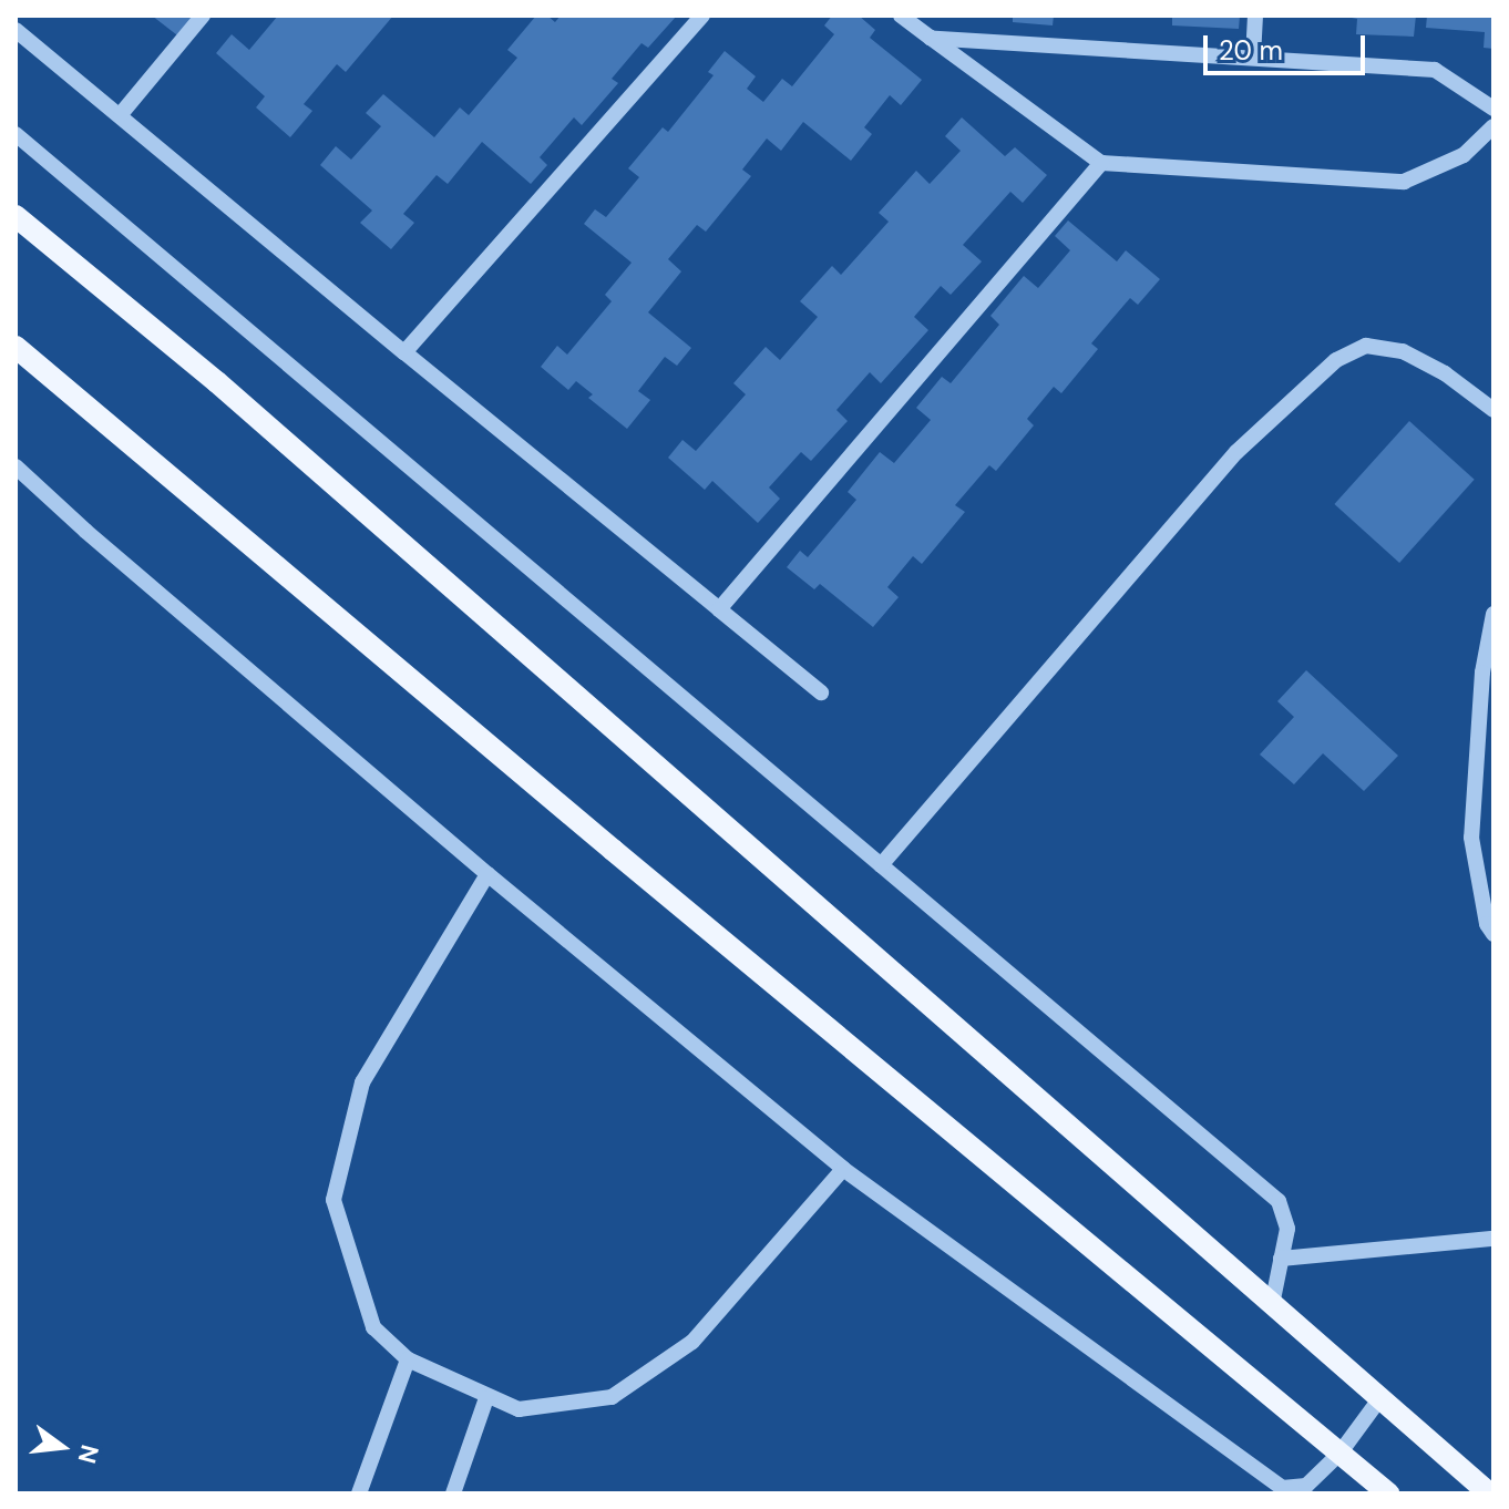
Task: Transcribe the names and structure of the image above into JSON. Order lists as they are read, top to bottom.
{
  "scale_bar": "20 m",
  "north": "right"
}
